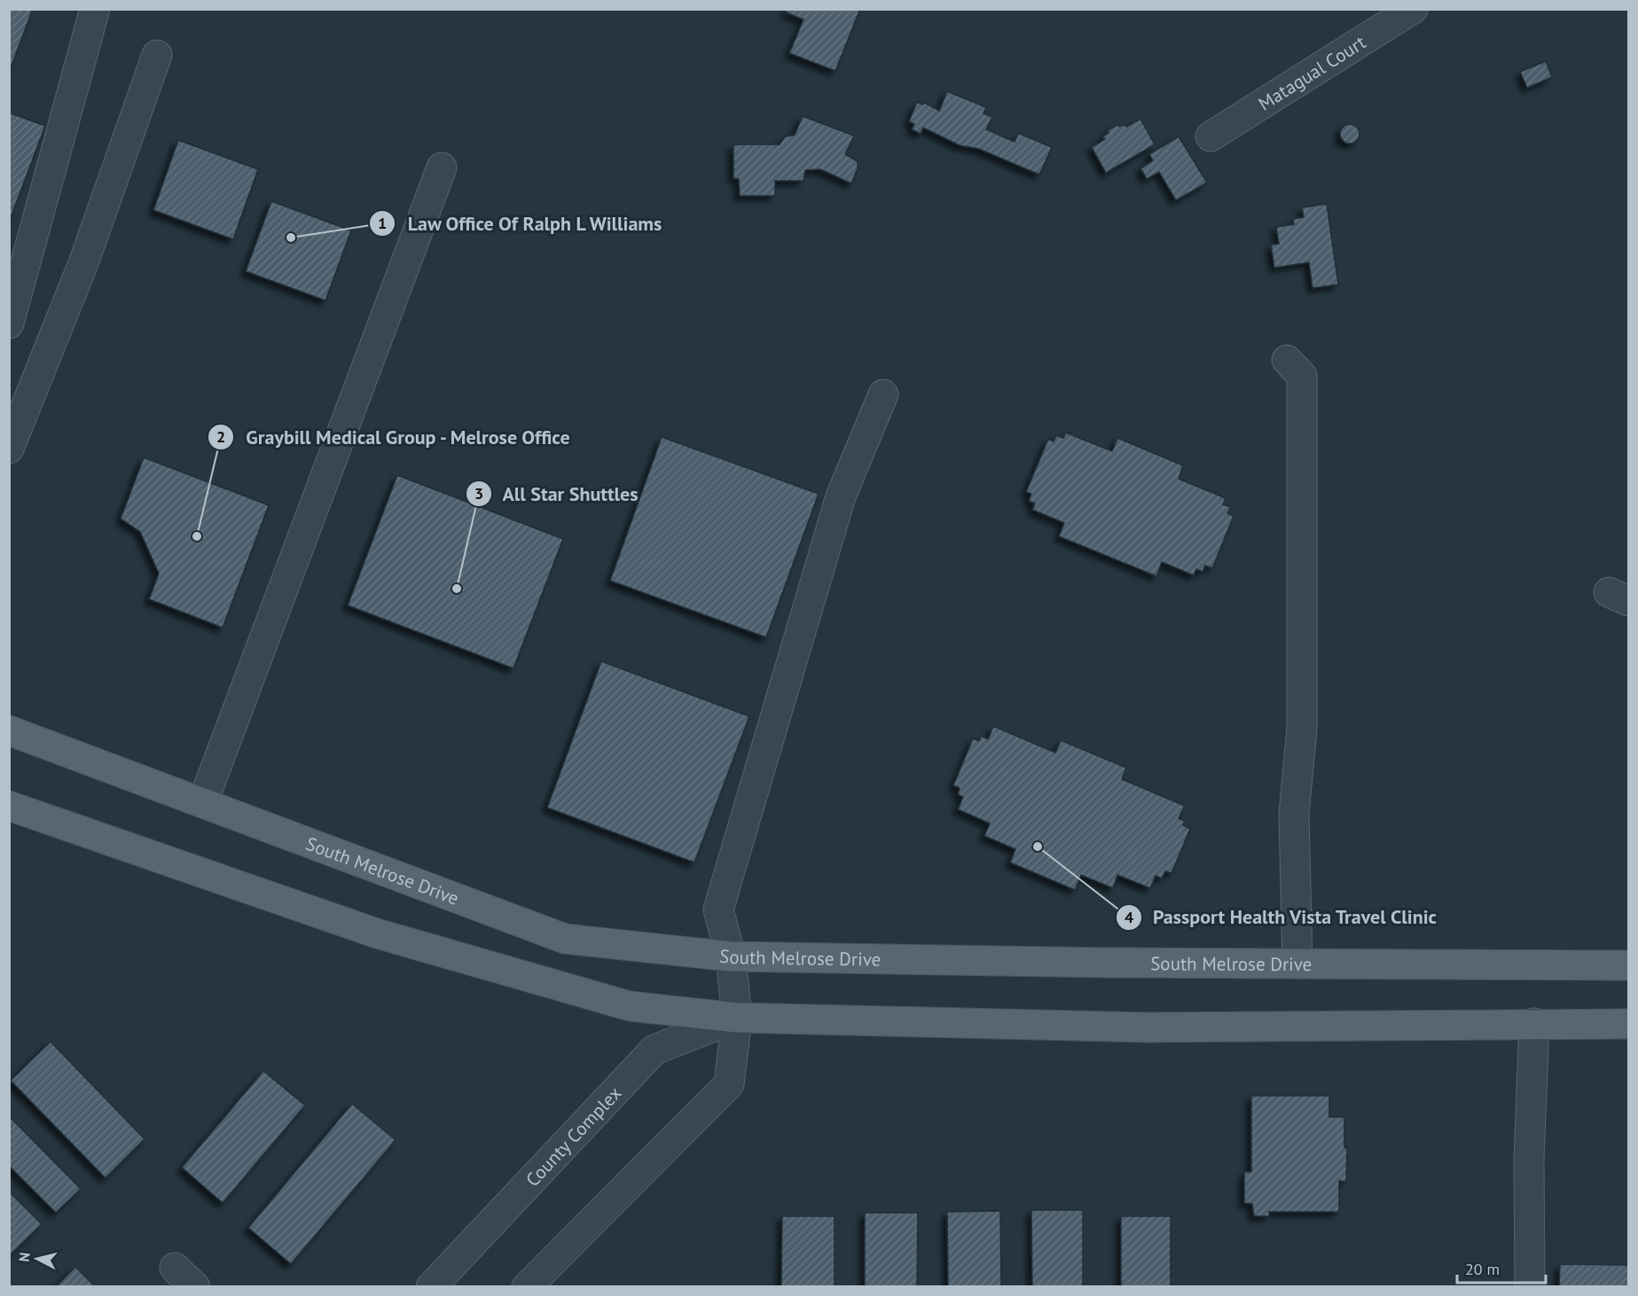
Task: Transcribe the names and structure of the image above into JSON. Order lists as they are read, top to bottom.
{
  "streets": {
    "main road": ["South Melrose Drive"],
    "street": ["Matagual Court", "County Complex"]
  },
  "places": [
    "Law Office Of Ralph L Williams",
    "Graybill Medical Group - Melrose Office",
    "All Star Shuttles",
    "Passport Health Vista Travel Clinic"
  ],
  "scale_bar": "20 m",
  "north": "left"
}
